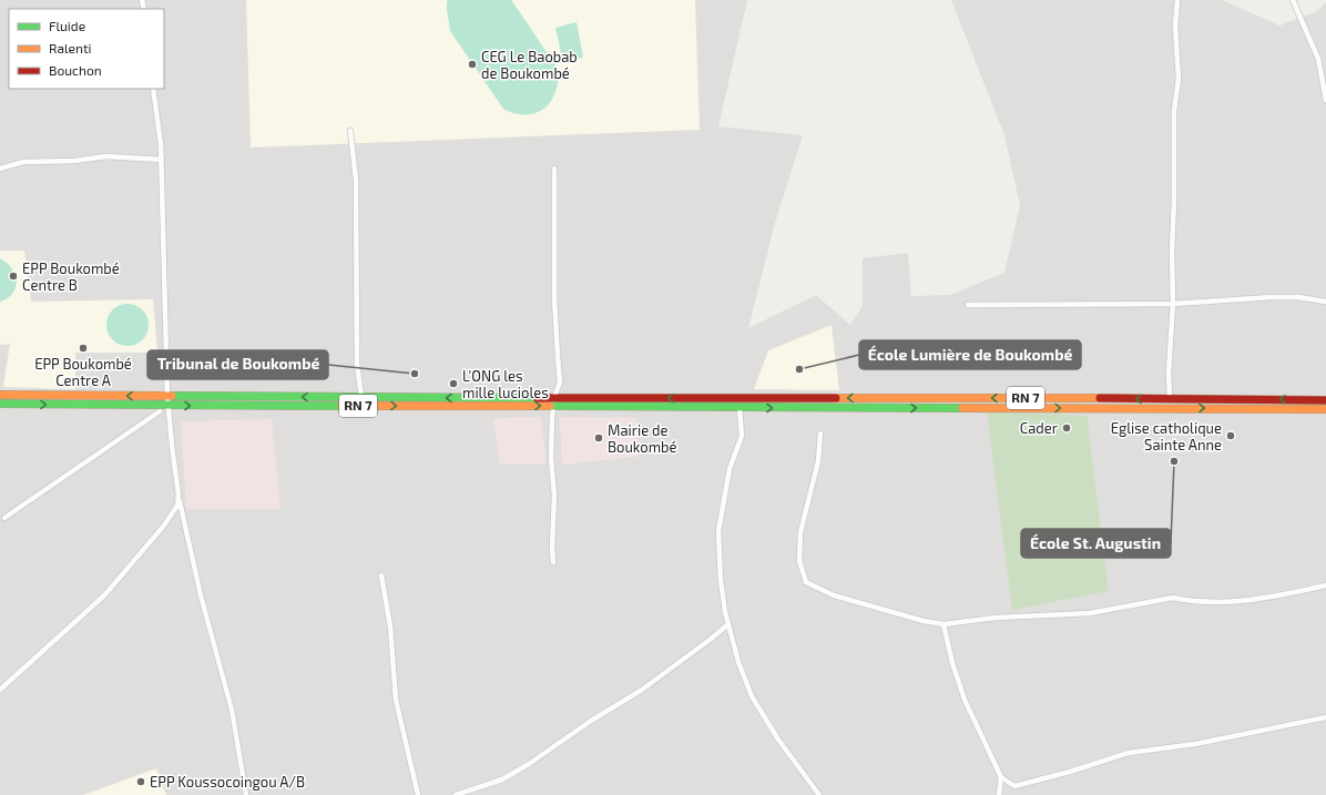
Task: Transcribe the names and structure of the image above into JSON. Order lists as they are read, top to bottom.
{
  "streets": {
    "main road": ["RN 7"]
  },
  "places": [
    "CEG Le Baobab de Boukombé",
    "EPP Boukombé Centre B",
    "EPP Boukombé Centre A",
    "École Lumière de Boukombé",
    "Tribunal de Boukombé",
    "L'ONG les mille lucioles",
    "Cader",
    "Eglise catholique Sainte Anne",
    "Mairie de Boukombé",
    "École St. Augustin",
    "EPP Koussocoingou A/B"
  ],
  "legend": ["Fluide", "Ralenti", "Bouchon"]
}
